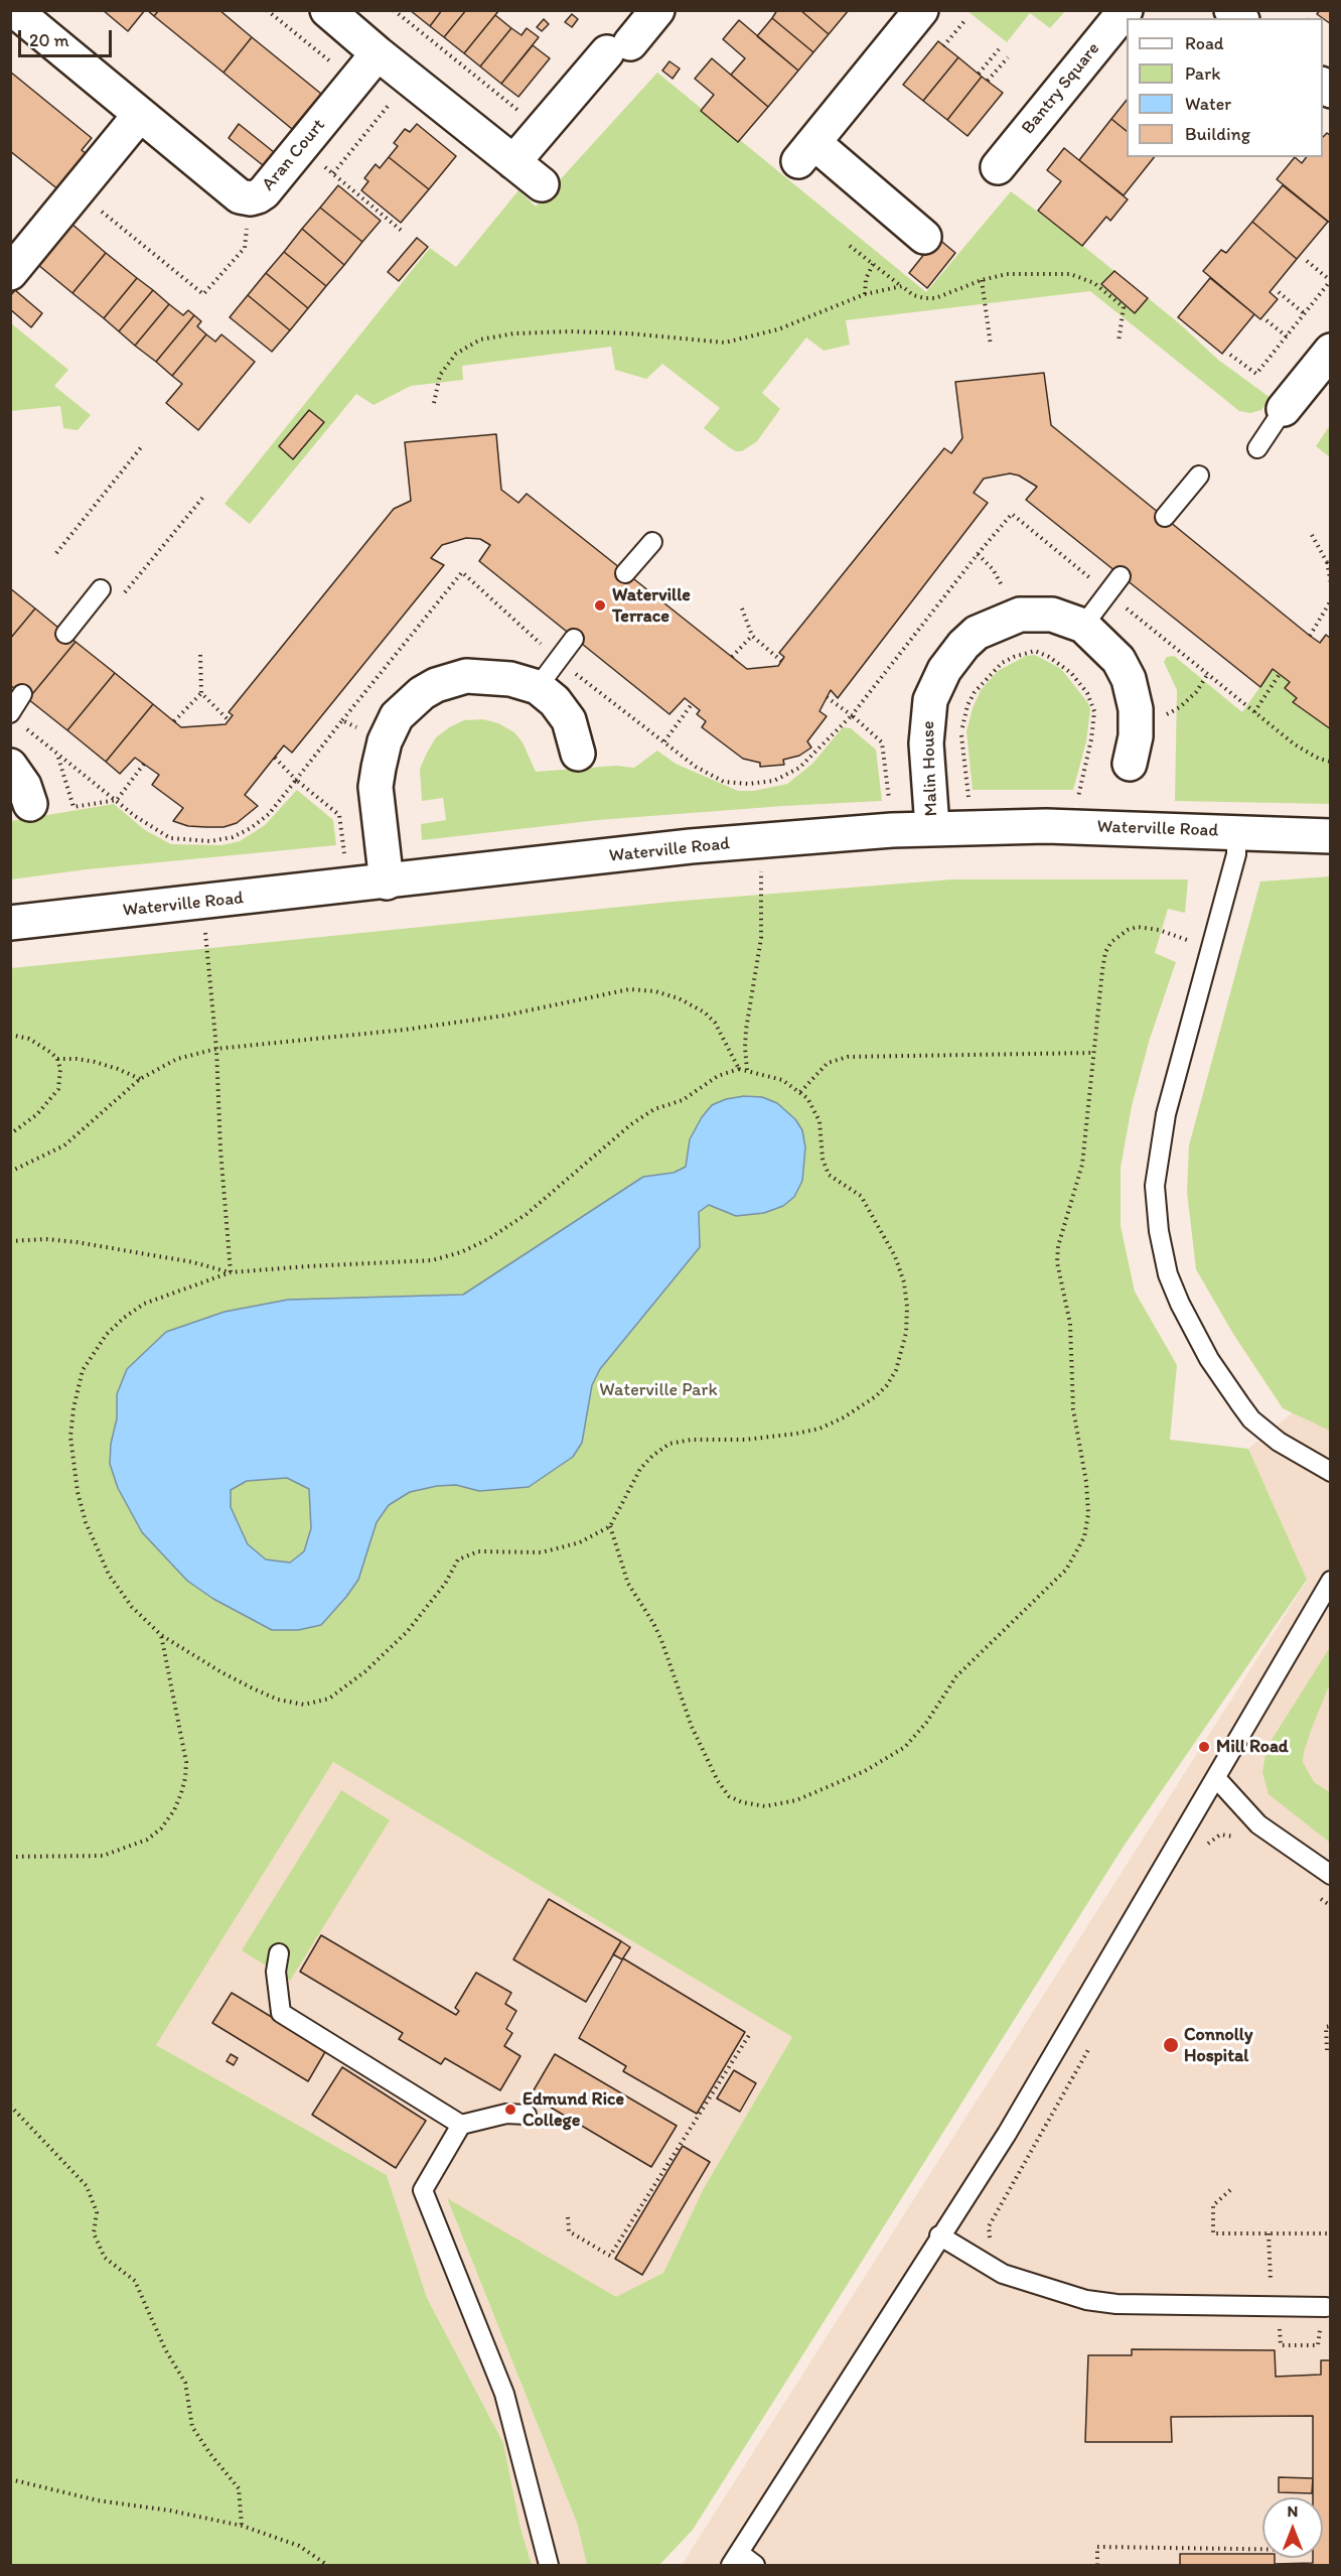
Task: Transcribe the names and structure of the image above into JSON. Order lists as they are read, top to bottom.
{
  "streets": {
    "street": [
      "Bantry Square",
      "Aran Court",
      "Malin House",
      "Waterville Road"
    ]
  },
  "crossings": [
    ["Malin House", "Waterville Road"]
  ],
  "parks": ["Waterville Park"],
  "places": [
    "Waterville Terrace",
    "Mill Road",
    "Connolly Hospital",
    "Edmund Rice College"
  ],
  "legend": [
    "Road",
    "Park",
    "Water",
    "Building"
  ],
  "scale_bar": "20 m",
  "north": "top"
}
